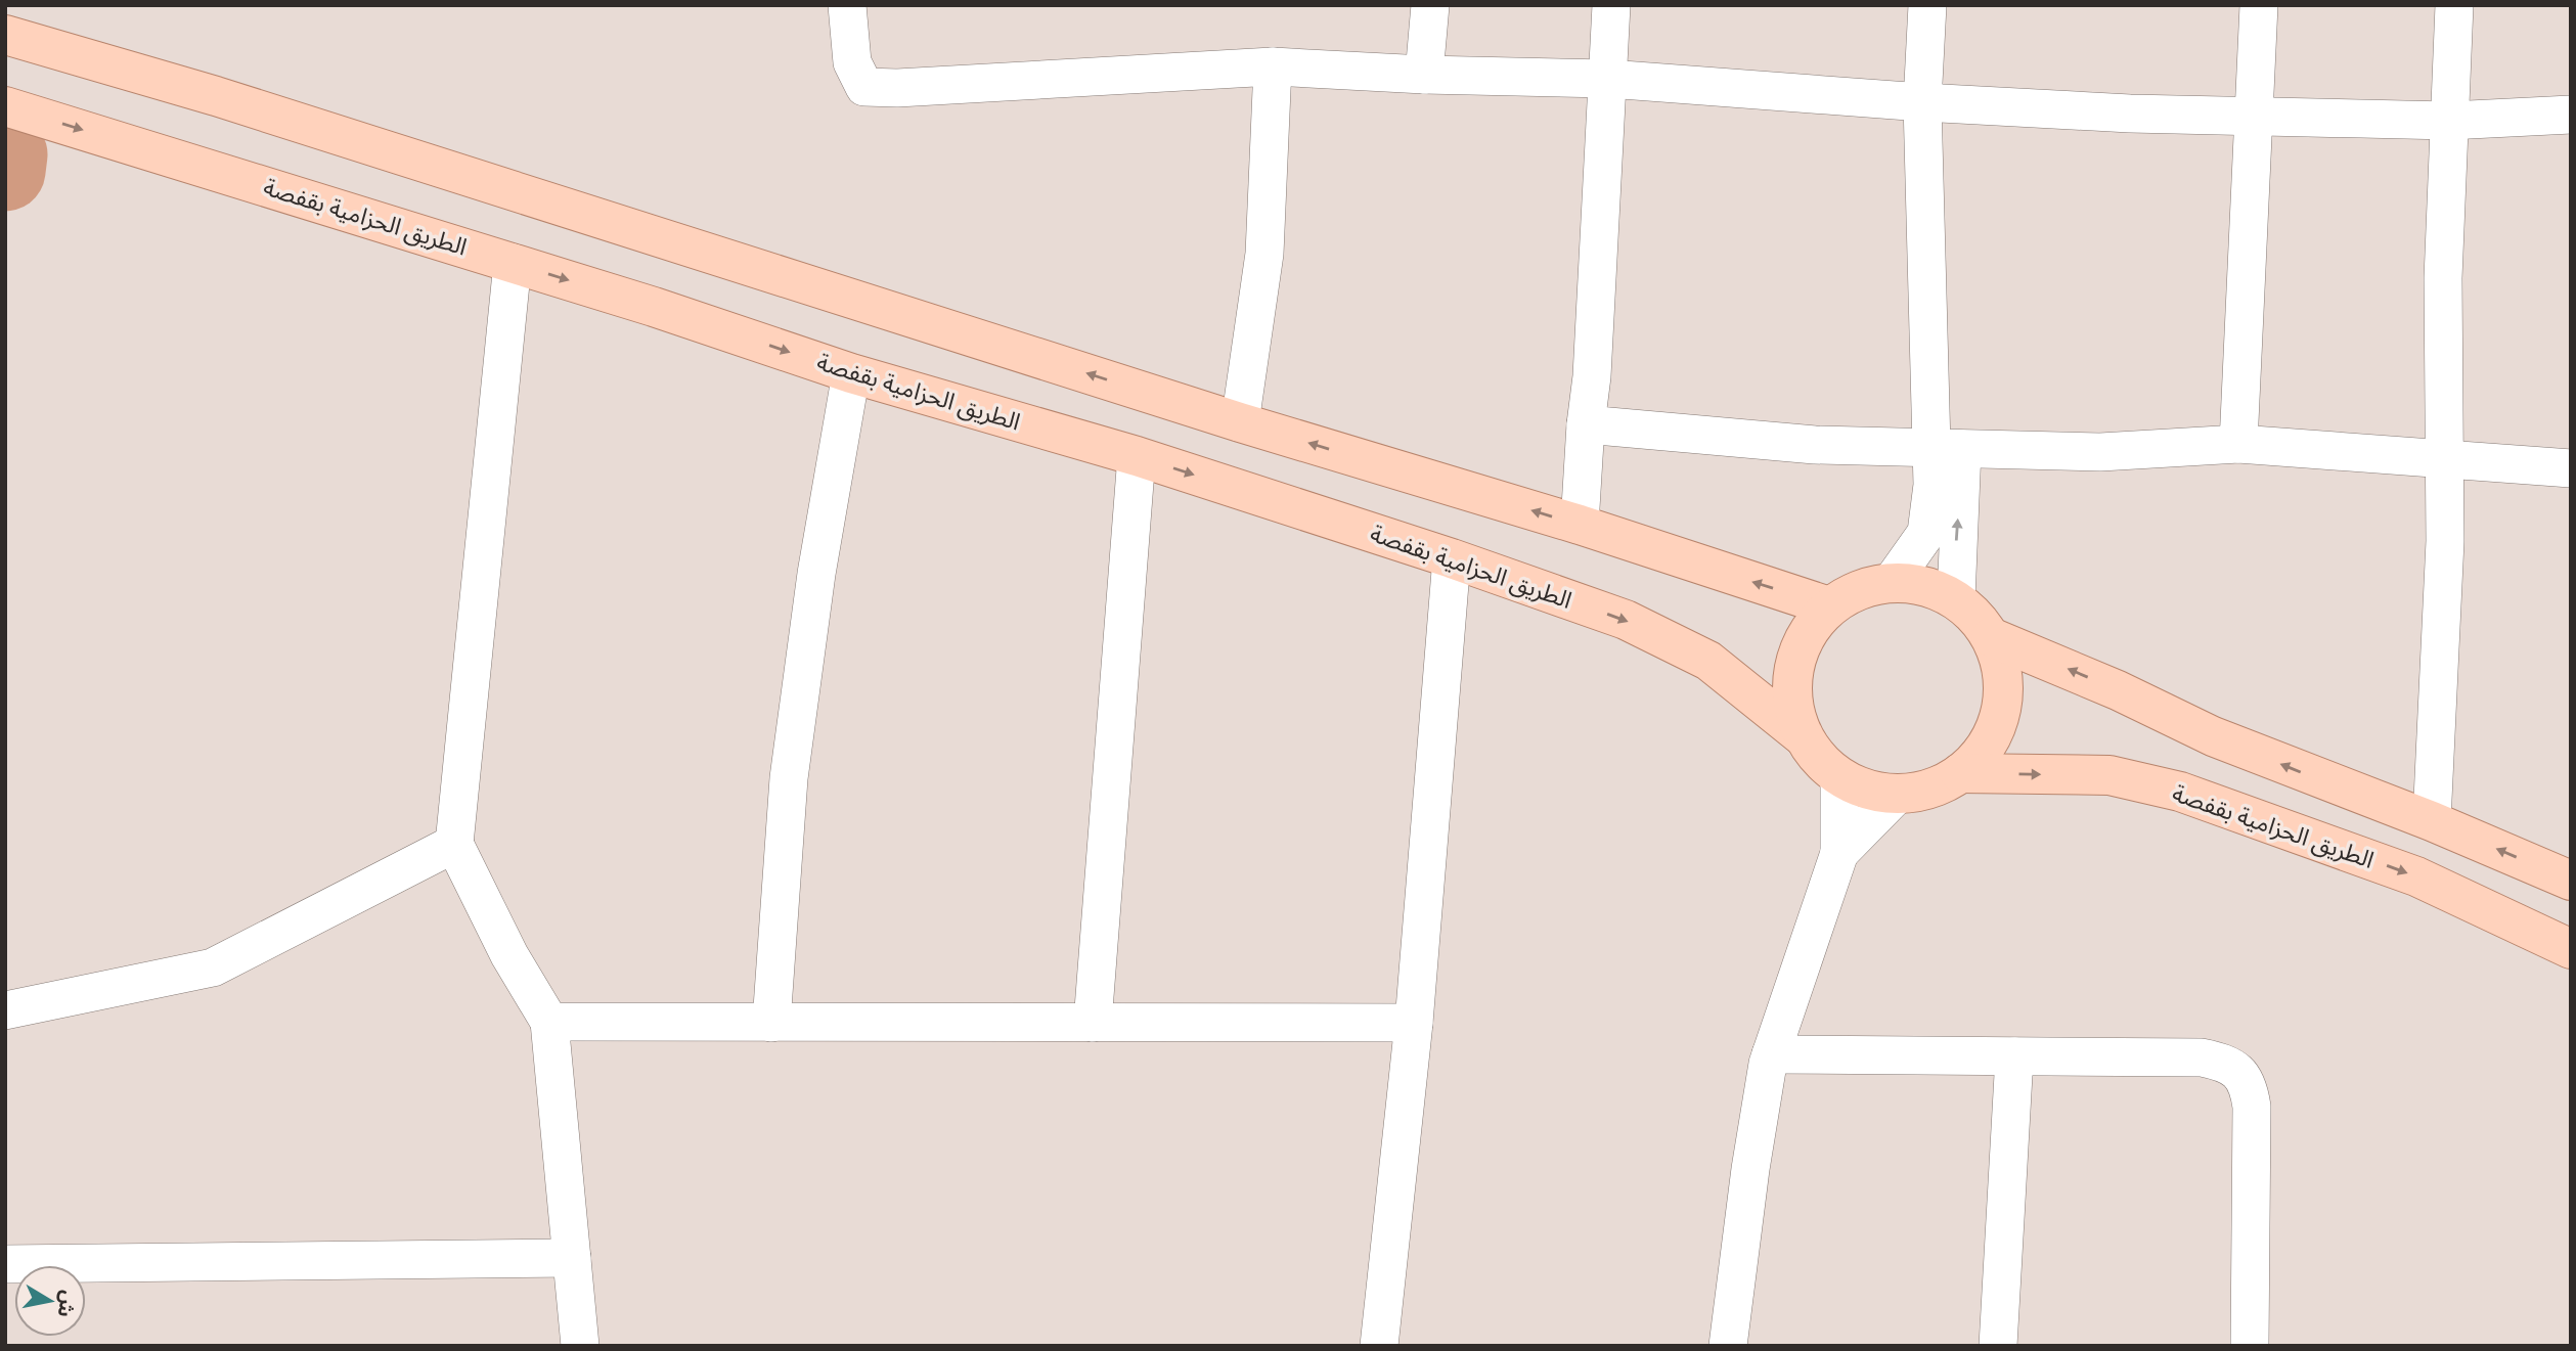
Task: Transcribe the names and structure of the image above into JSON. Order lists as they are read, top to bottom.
{
  "streets": {
    "main road": ["الطريق الحزامية بقفصة"]
  },
  "north": "right"
}
